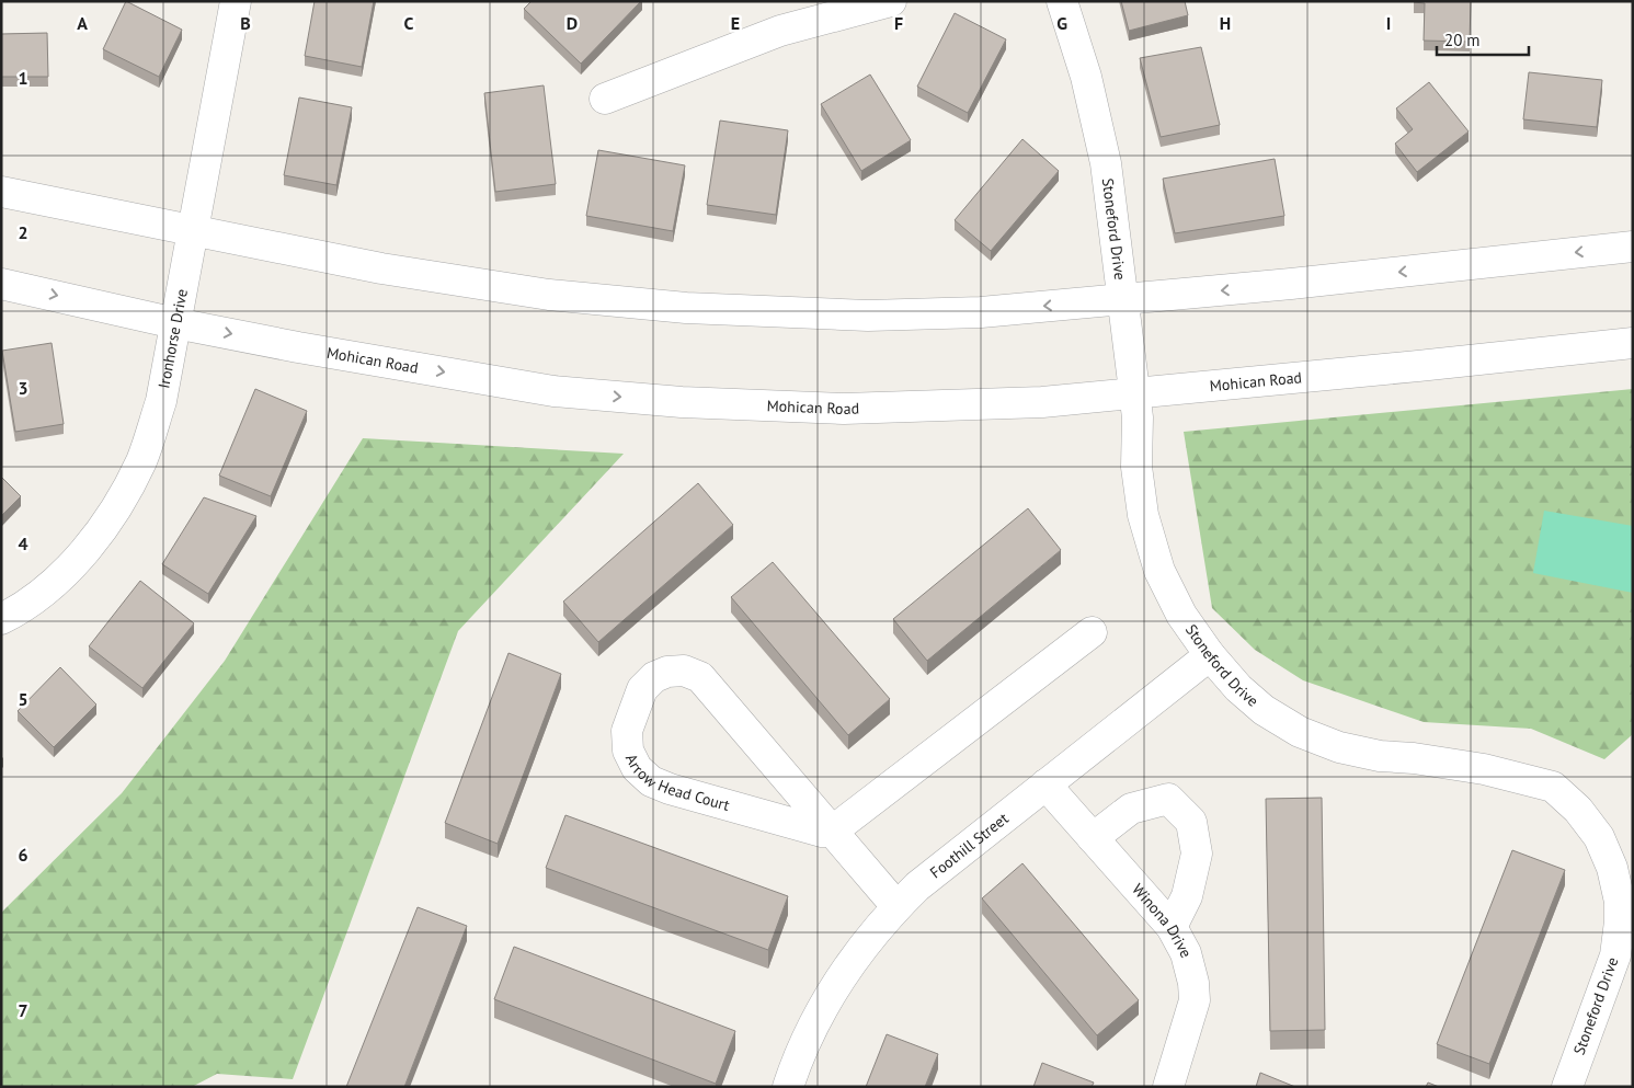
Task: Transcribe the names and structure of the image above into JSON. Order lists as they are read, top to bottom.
{
  "streets": {
    "street": [
      "Stoneford Drive",
      "Ironhorse Drive",
      "Mohican Road",
      "Arrow Head Court",
      "Foothill Street",
      "Winona Drive"
    ]
  },
  "crossings": [
    ["Stoneford Drive", "Mohican Road"],
    ["Stoneford Drive", "Foothill Street"],
    ["Ironhorse Drive", "Mohican Road"],
    ["Arrow Head Court", "Foothill Street"],
    ["Foothill Street", "Winona Drive"]
  ],
  "scale_bar": "20 m",
  "grid": {
    "columns": [
      "A",
      "B",
      "C",
      "D",
      "E",
      "F",
      "G",
      "H",
      "I"
    ],
    "rows": [
      "1",
      "2",
      "3",
      "4",
      "5",
      "6",
      "7"
    ]
  }
}
